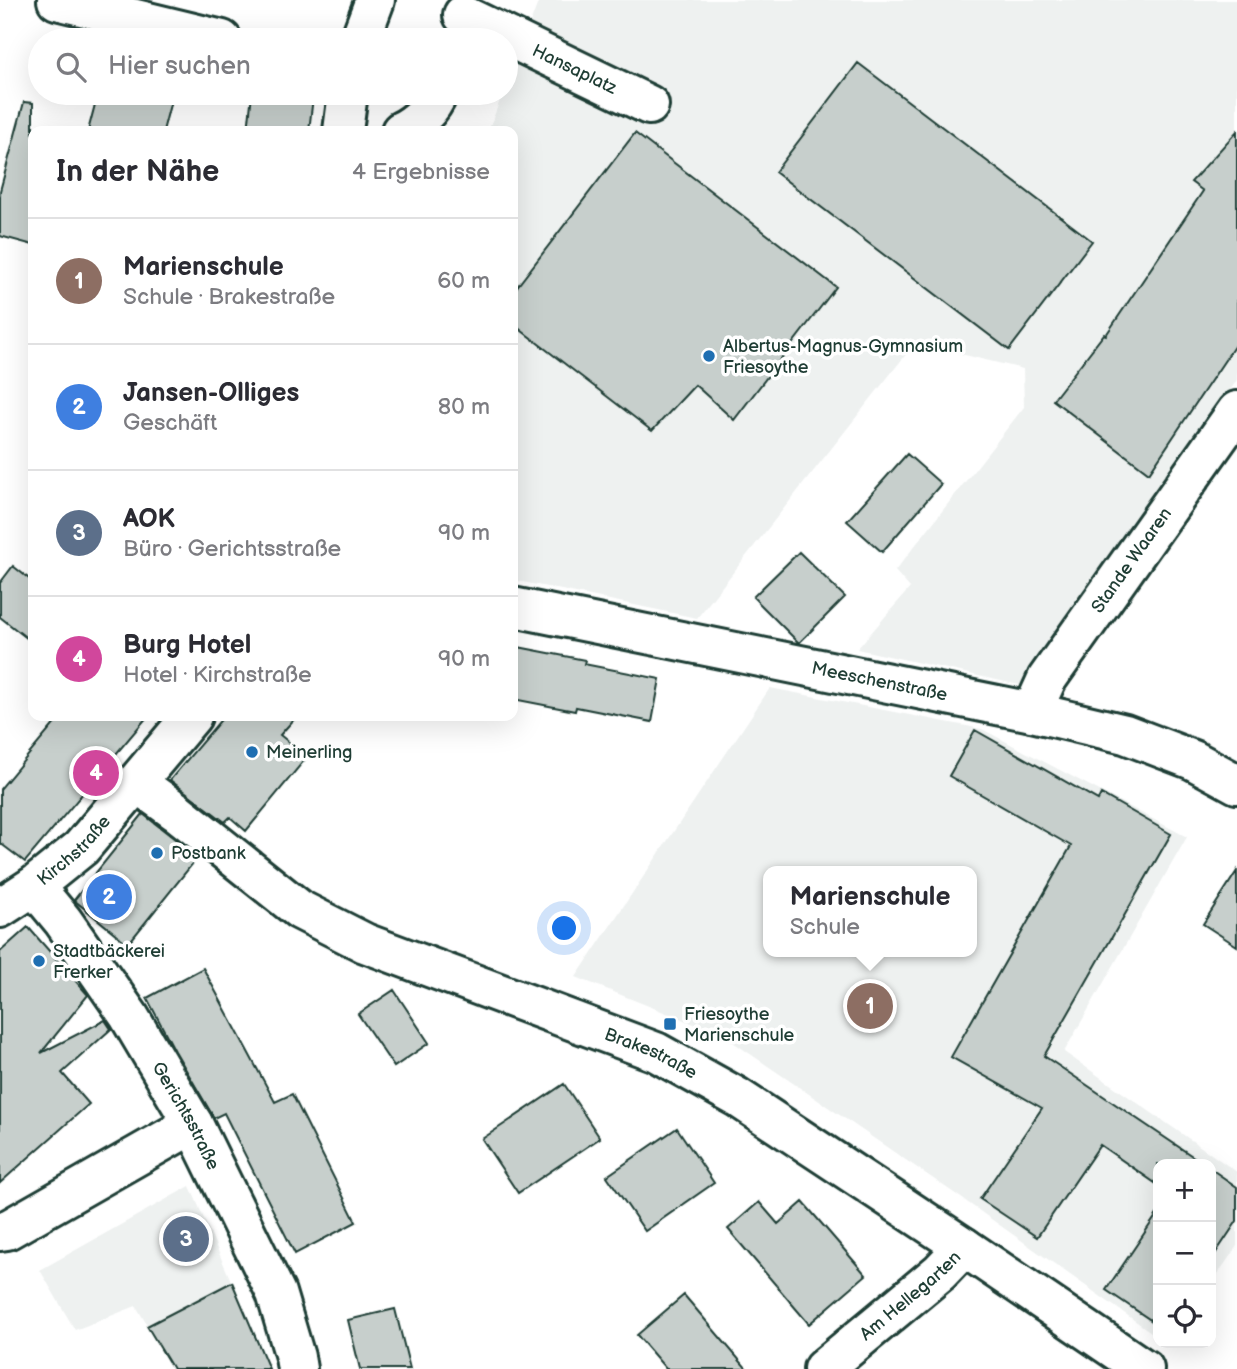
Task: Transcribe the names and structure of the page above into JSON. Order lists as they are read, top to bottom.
{
  "streets": {
    "street": [
      "Hansaplatz",
      "Stande Waaren",
      "Meeschenstraße",
      "Kirchstraße",
      "Brakestraße",
      "Gerichtsstraße",
      "Am Hellegarten"
    ]
  },
  "crossings": [
    ["Stande Waaren", "Meeschenstraße"],
    ["Kirchstraße", "Brakestraße"],
    ["Kirchstraße", "Gerichtsstraße"],
    ["Brakestraße", "Am Hellegarten"]
  ],
  "places": {
    "other": [
      "Albertus-Magnus-Gymnasium Friesoythe",
      "Meinerling",
      "Postbank",
      "Stadtbäckerei Frerker"
    ],
    "transit": ["Friesoythe Marienschule"]
  },
  "page": {
    "search": "Hier suchen",
    "heading": ["In der Nähe", "4 Ergebnisse"],
    "list": [
      {
        "mark": "1",
        "name": "Marienschule",
        "note": "Schule · Brakestraße",
        "value": "60 m"
      },
      {
        "mark": "2",
        "name": "Jansen-Olliges",
        "note": "Geschäft",
        "value": "80 m"
      },
      {
        "mark": "3",
        "name": "AOK",
        "note": "Büro · Gerichtsstraße",
        "value": "90 m"
      },
      {
        "mark": "4",
        "name": "Burg Hotel",
        "note": "Hotel · Kirchstraße",
        "value": "90 m"
      }
    ],
    "pins": [
      "4",
      "2",
      "1",
      "3"
    ],
    "popup": ["Marienschule", "Schule"],
    "map_buttons": ["+", "−"]
  }
}
